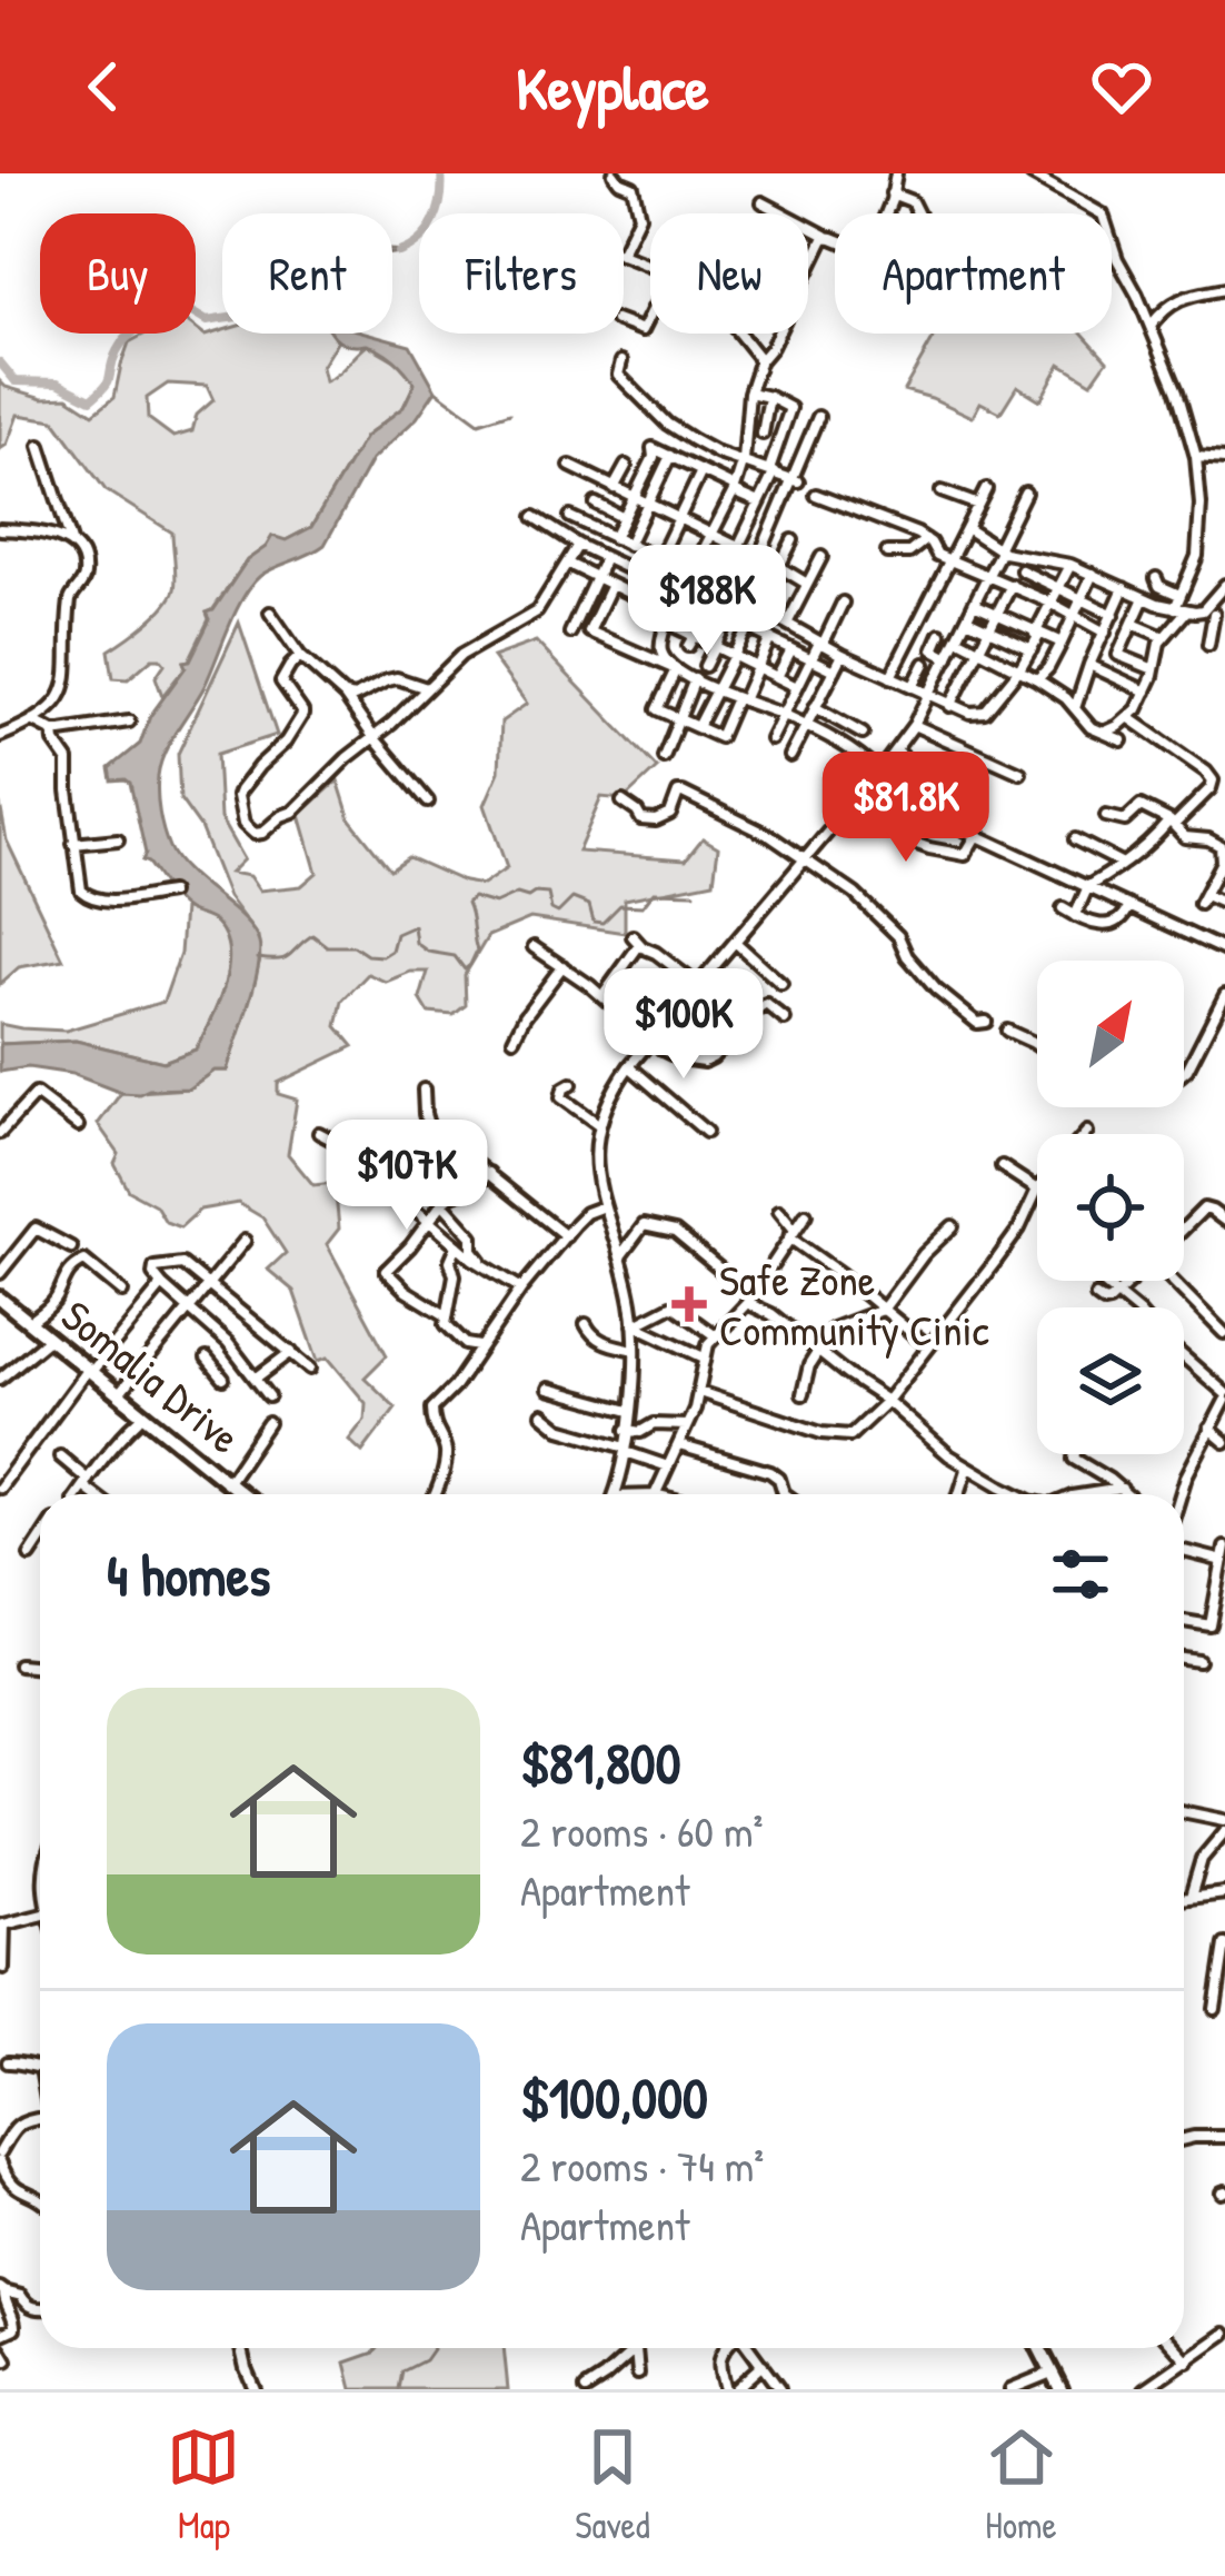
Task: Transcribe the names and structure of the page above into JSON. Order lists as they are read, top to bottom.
{
  "streets": {
    "main road": ["Somalia Drive"]
  },
  "places": {
    "health": ["Safe Zone Community Cinic"]
  },
  "north": "top right",
  "page": {
    "header": "Keyplace",
    "chip": [
      "Buy",
      "Rent",
      "Filters",
      "New",
      "Apartment"
    ],
    "price": [
      "$188K",
      "$81.8K",
      "$100K",
      "$107K"
    ],
    "heading": "4 homes",
    "list": [
      {
        "name": "$81,800",
        "note": "2 rooms · 60 m² · Apartment"
      },
      {
        "name": "$100,000",
        "note": "2 rooms · 74 m² · Apartment"
      }
    ],
    "tabs": ["Map", "Saved", "Home"]
  }
}
